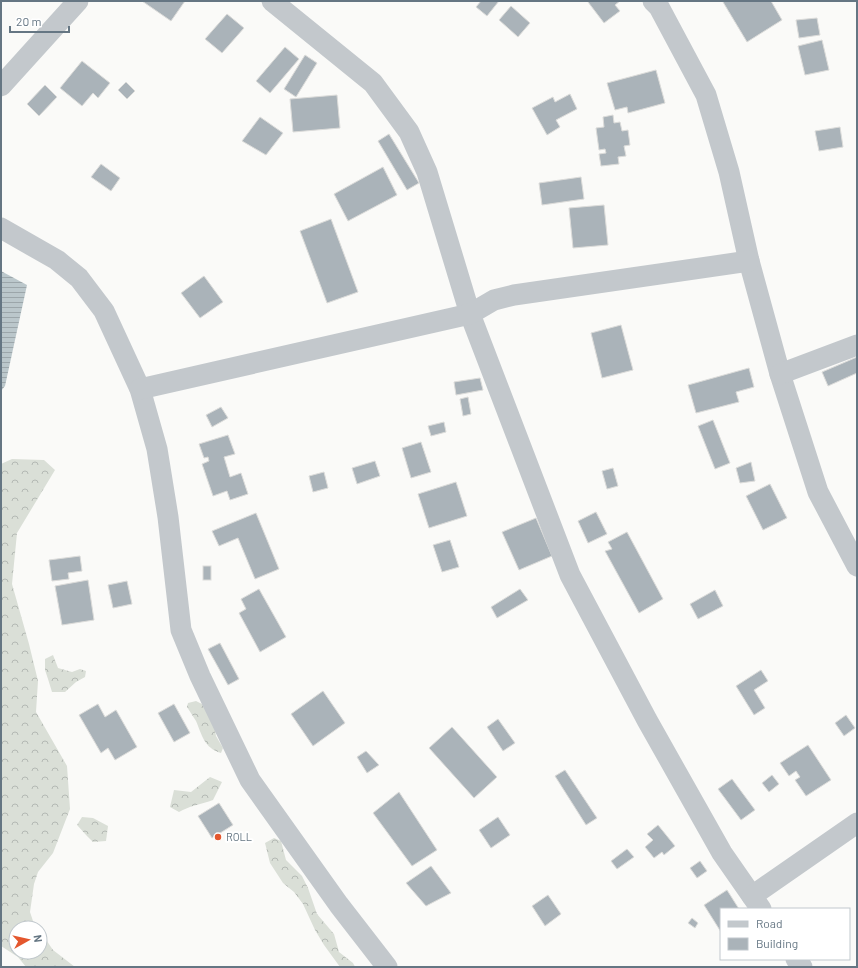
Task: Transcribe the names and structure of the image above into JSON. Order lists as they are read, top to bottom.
{
  "places": ["ROLL"],
  "legend": ["Road", "Building"],
  "scale_bar": "20 m",
  "north": "right"
}
